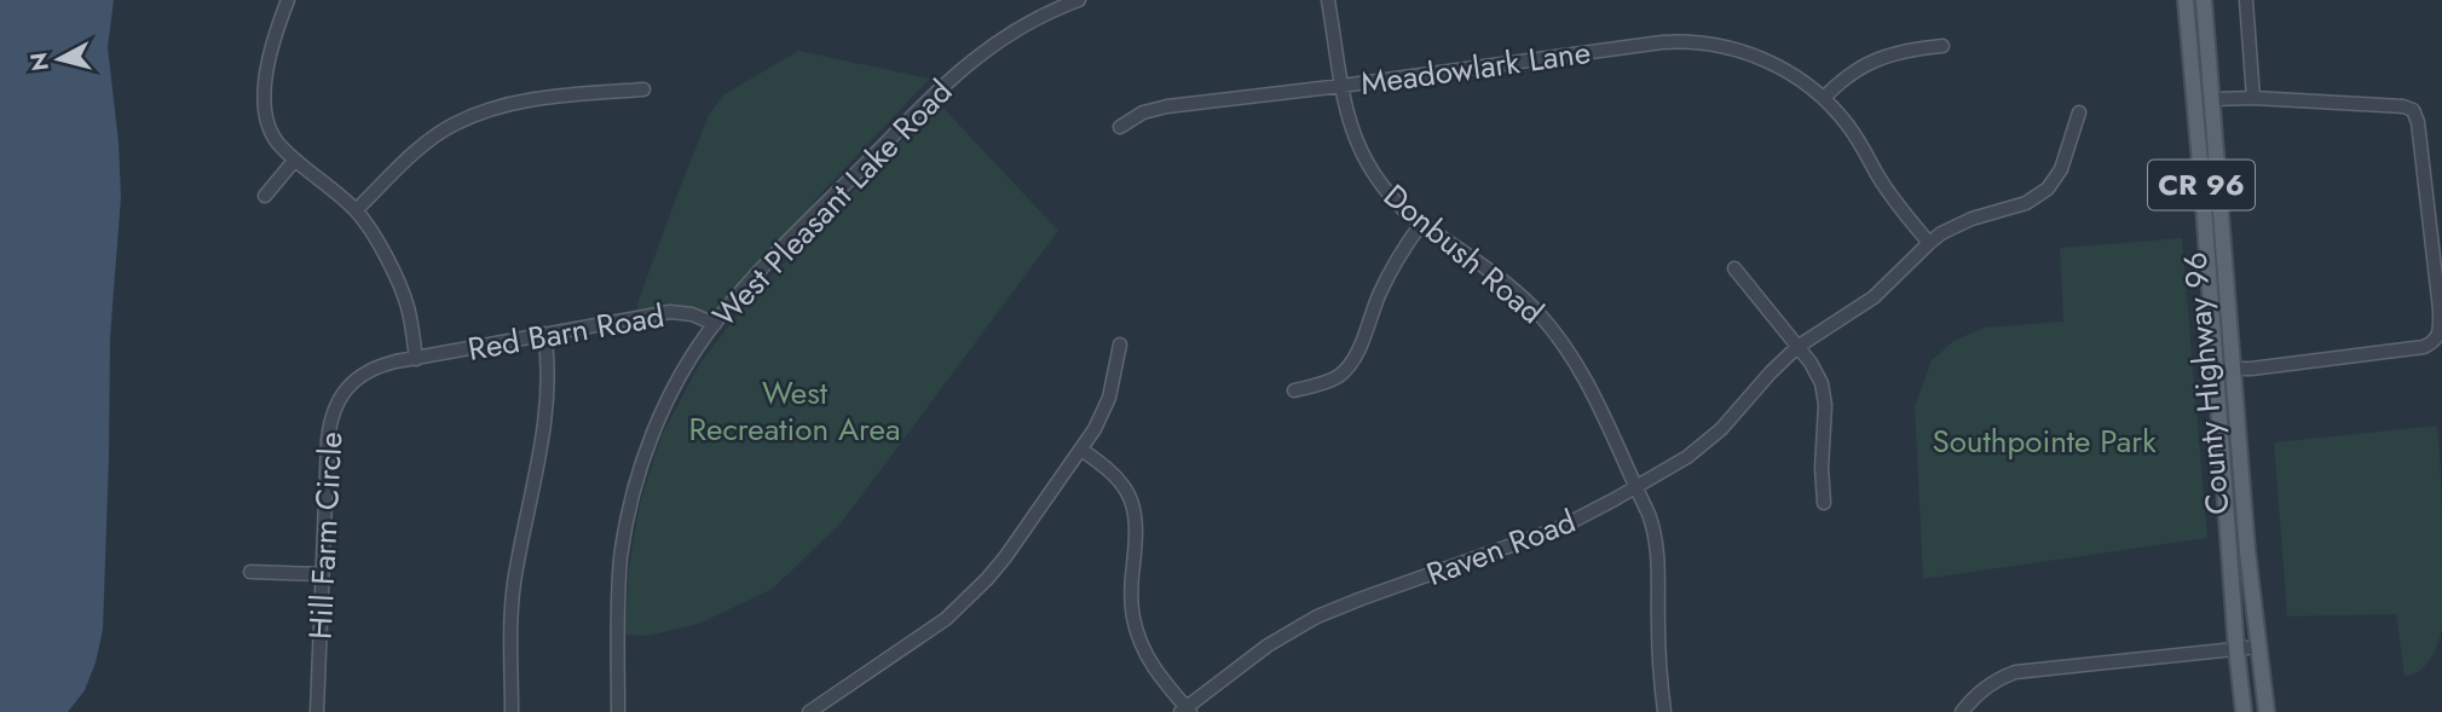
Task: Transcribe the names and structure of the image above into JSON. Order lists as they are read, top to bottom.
{
  "streets": {
    "main road": ["CR 96", "County Highway 96"],
    "street": [
      "Meadowlark Lane",
      "West Pleasant Lake Road",
      "Donbush Road",
      "Red Barn Road",
      "Hill Farm Circle",
      "Raven Road"
    ]
  },
  "crossings": [
    ["Meadowlark Lane", "Donbush Road"],
    ["Meadowlark Lane", "Raven Road"],
    ["West Pleasant Lake Road", "Red Barn Road"],
    ["Donbush Road", "Raven Road"],
    ["Red Barn Road", "Hill Farm Circle"]
  ],
  "parks": ["West Recreation Area", "Southpointe Park"],
  "north": "left"
}
